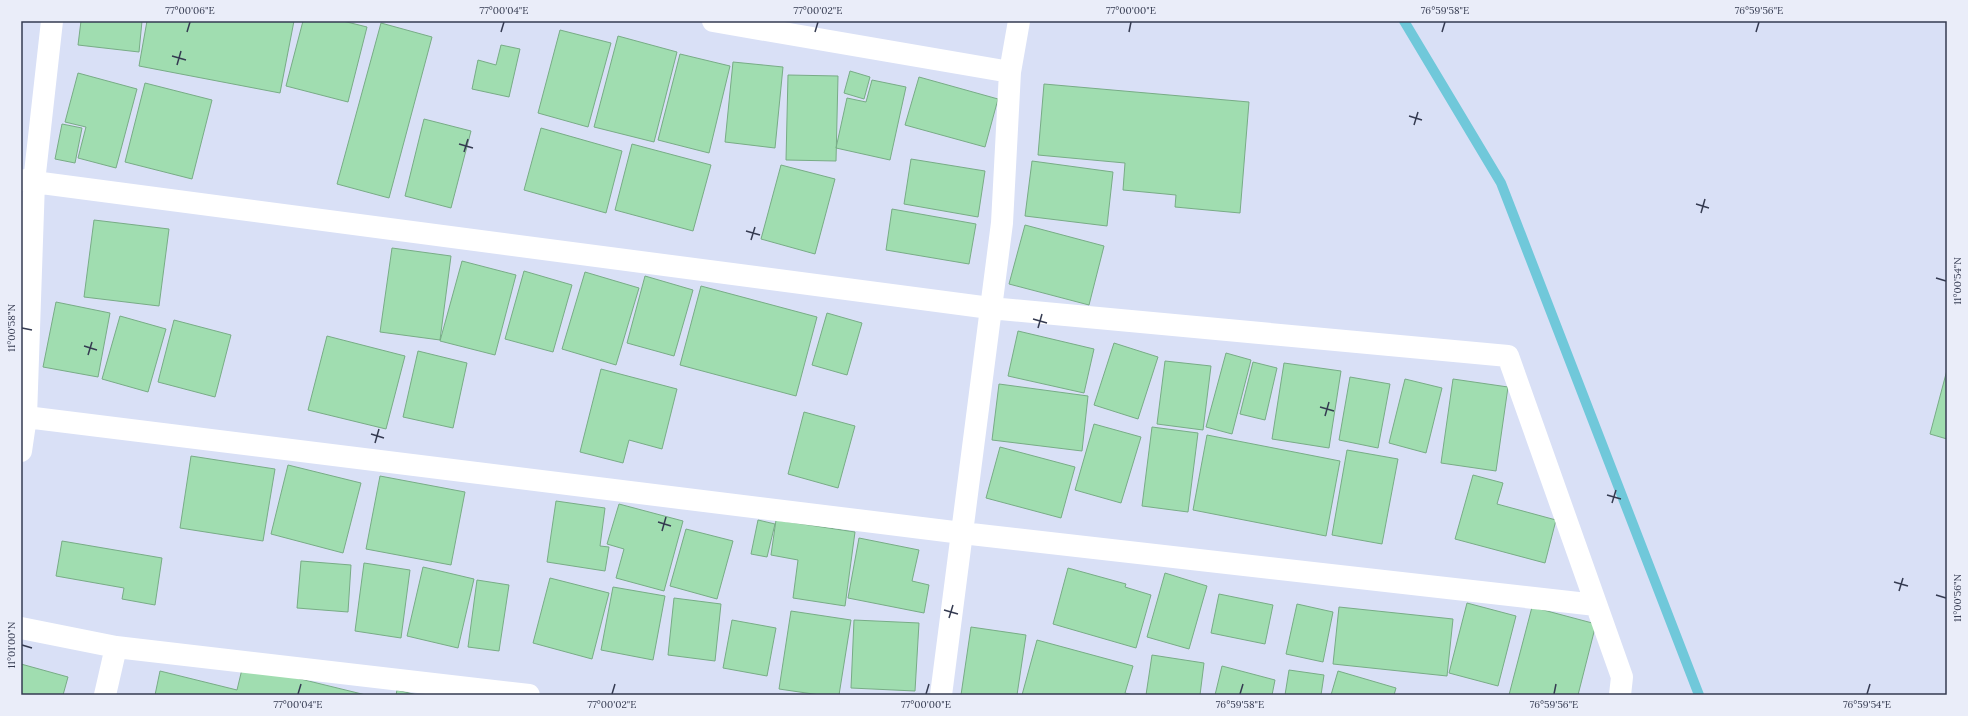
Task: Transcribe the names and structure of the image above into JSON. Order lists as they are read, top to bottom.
{
  "coordinates": [
    "77°00'06\"E",
    "77°00'04\"E",
    "77°00'02\"E",
    "77°00'00\"E",
    "76°59'58\"E",
    "76°59'56\"E",
    "11°00'54\"N",
    "11°00'58\"N",
    "11°00'56\"N",
    "11°01'00\"N",
    "76°59'54\"E"
  ]
}
